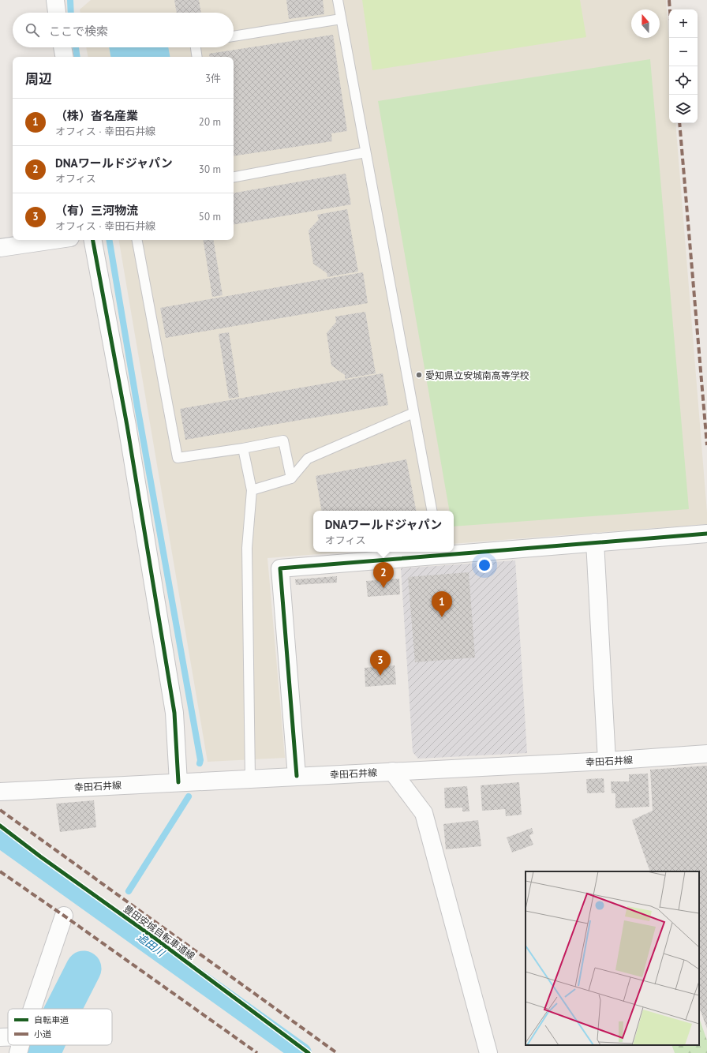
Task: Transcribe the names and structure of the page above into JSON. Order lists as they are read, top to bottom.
{
  "streets": {
    "street": ["幸田石井線"],
    "cycle path": ["豊田安城自転車道線"]
  },
  "water": ["追田川"],
  "places": ["愛知県立安城南高等学校"],
  "legend": ["自転車道", "小道"],
  "north": "top",
  "page": {
    "map_buttons": ["+", "−"],
    "search": "ここで検索",
    "heading": ["周辺", "3件"],
    "list": [
      {
        "mark": "1",
        "name": "（株）沓名産業",
        "note": "オフィス · 幸田石井線",
        "value": "20 m"
      },
      {
        "mark": "2",
        "name": "DNAワールドジャパン",
        "note": "オフィス",
        "value": "30 m"
      },
      {
        "mark": "3",
        "name": "（有）三河物流",
        "note": "オフィス · 幸田石井線",
        "value": "50 m"
      }
    ],
    "popup": ["DNAワールドジャパン", "オフィス"],
    "pins": ["2", "1", "3"]
  }
}
